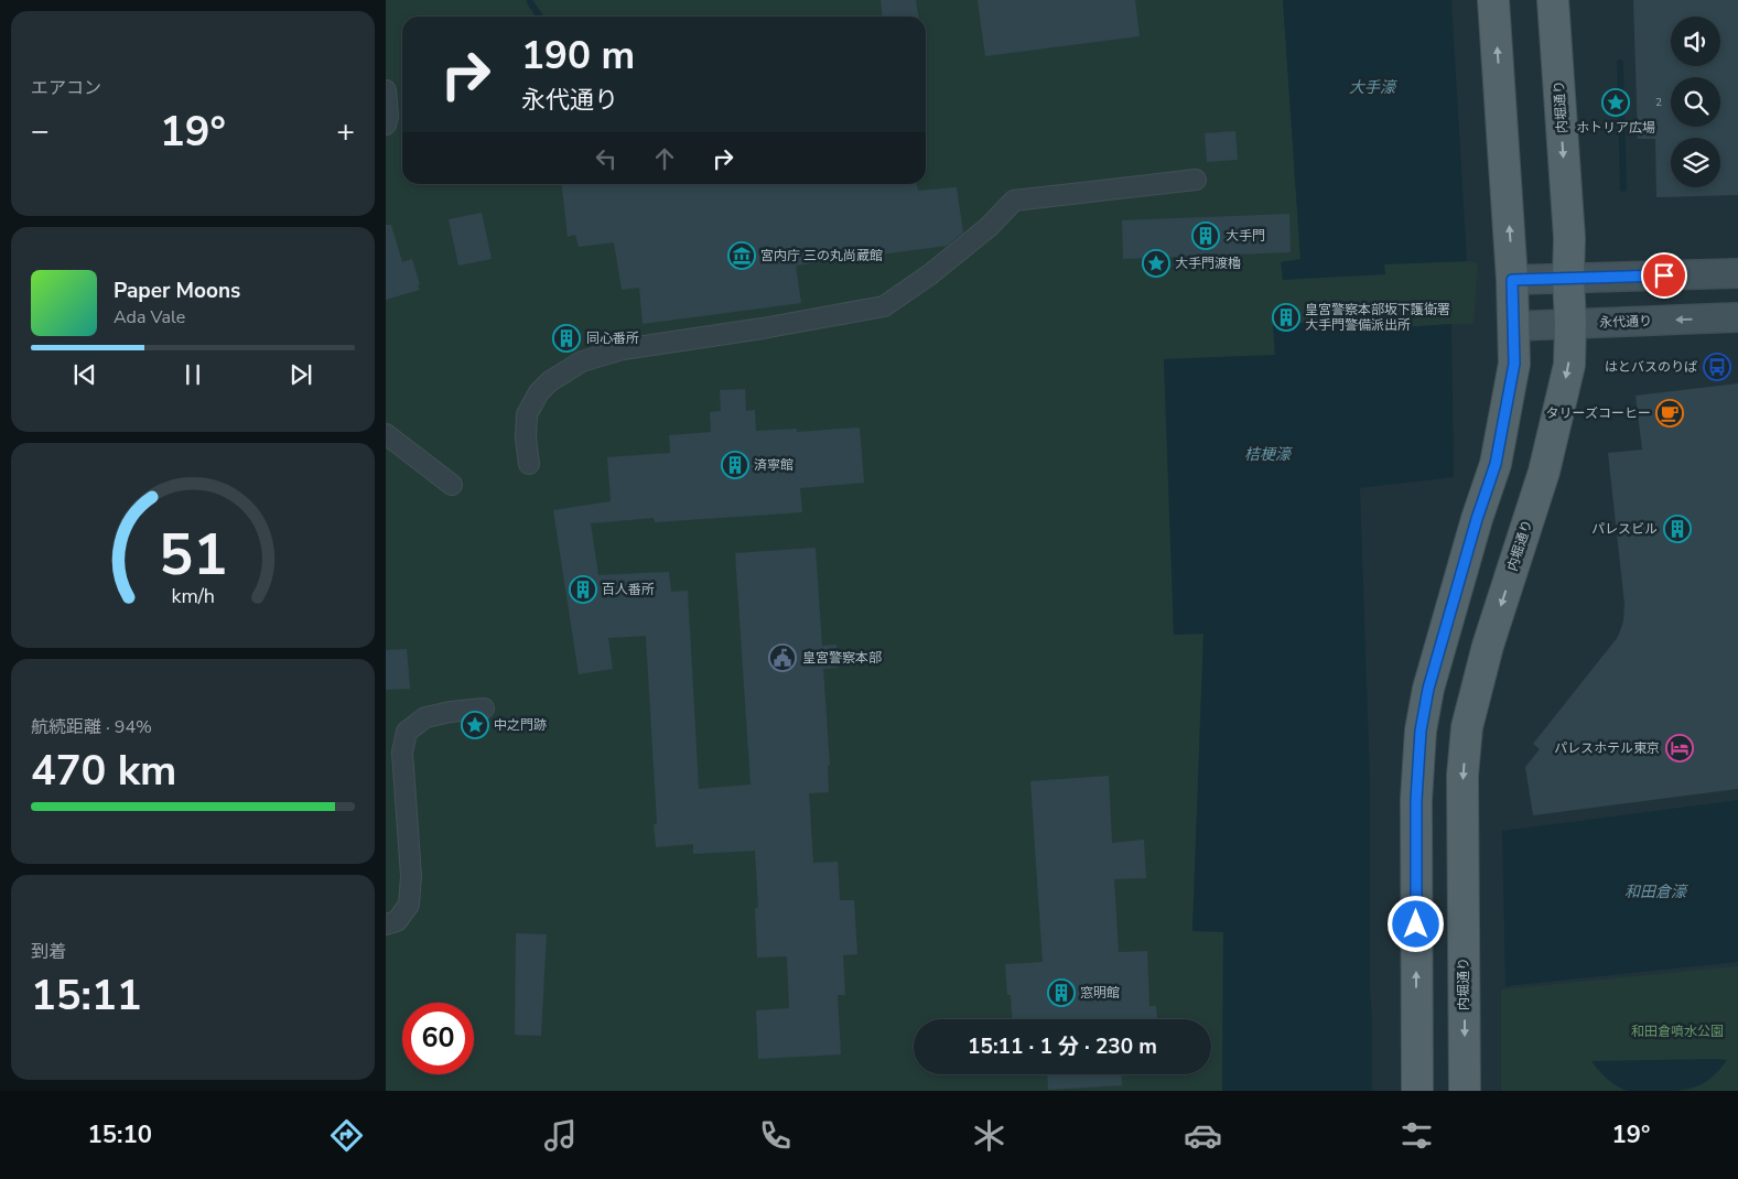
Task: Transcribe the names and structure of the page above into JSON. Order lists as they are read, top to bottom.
{
  "streets": {
    "main road": ["内堀通り", "永代通り"]
  },
  "crossings": [
    ["内堀通り", "永代通り"]
  ],
  "water": ["大手濠", "桔梗濠", "和田倉濠"],
  "parks": ["和田倉噴水公園"],
  "places": {
    "place": ["ホトリア広場", "大手門渡櫓", "中之門跡"],
    "building": [
      "大手門",
      "皇宮警察本部坂下護衛署 大手門警備派出所",
      "同心番所",
      "済寧館",
      "パレスビル",
      "百人番所",
      "窓明館"
    ],
    "museum": ["宮内庁 三の丸尚蔵館"],
    "bus stop": ["はとバスのりば"],
    "cafe": ["タリーズコーヒー"],
    "public building": ["皇宮警察本部"],
    "hotel": ["パレスホテル東京"]
  },
  "house_numbers": ["2"],
  "page": {
    "tile": [
      "エアコン",
      ["航続距離 · 94%", "470 km"],
      ["到着", "15:11"]
    ],
    "turn": ["190 m", "永代通り"],
    "heat": ["−", "19°", "+"],
    "song": ["Paper Moons", "Ada Vale"],
    "limit": "60",
    "trip": "15:11 · 1 分 · 230 m",
    "tabs": ["15:10", "19°"],
    "gauge": ["51", "km/h"]
  }
}
